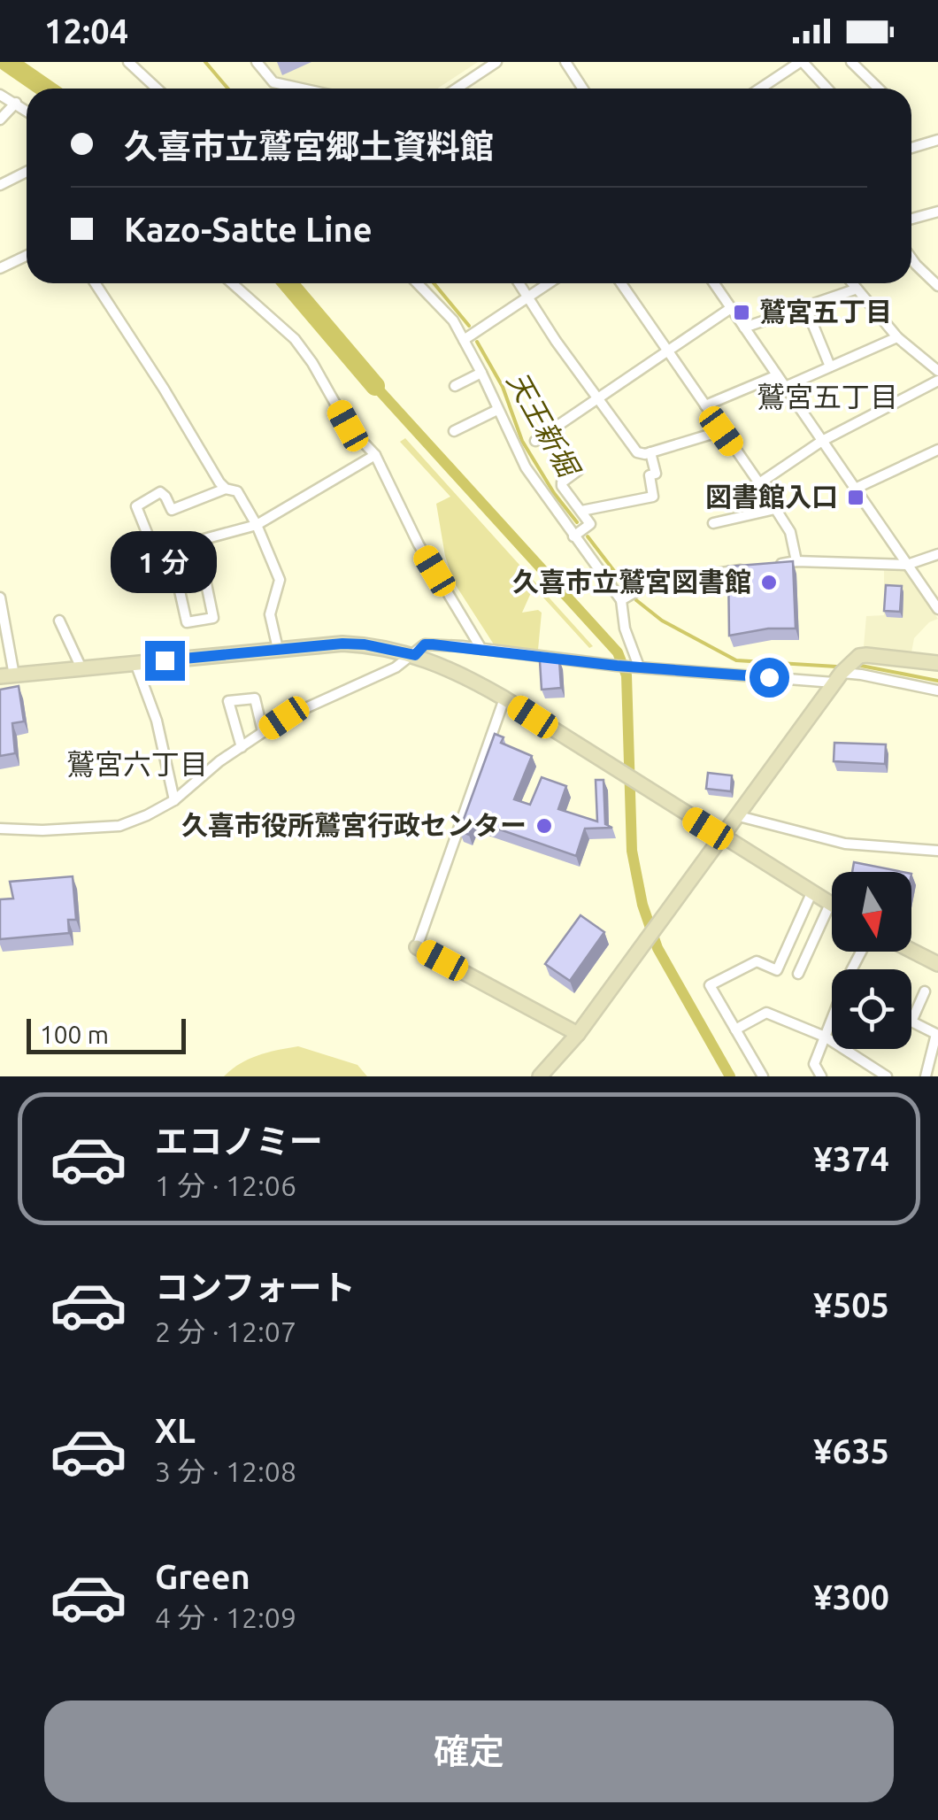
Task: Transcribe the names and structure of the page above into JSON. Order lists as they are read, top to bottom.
{
  "districts": ["鷲宮五丁目", "鷲宮六丁目"],
  "water": ["天王新堀"],
  "places": {
    "transit": ["鷲宮五丁目", "図書館入口"],
    "other": ["久喜市立鷲宮図書館", "久喜市役所鷲宮行政センター"]
  },
  "scale_bar": "100 m",
  "north": "bottom",
  "page": {
    "status": "12:04",
    "banner": ["久喜市立鷲宮郷土資料館", "Kazo-Satte Line"],
    "bubble": "1 分",
    "scale": "100 m",
    "list": [
      {
        "name": "エコノミー",
        "note": "1 分 · 12:06",
        "value": "¥374"
      },
      {
        "name": "コンフォート",
        "note": "2 分 · 12:07",
        "value": "¥505"
      },
      {
        "name": "XL",
        "note": "3 分 · 12:08",
        "value": "¥635"
      },
      {
        "name": "Green",
        "note": "4 分 · 12:09",
        "value": "¥300"
      }
    ],
    "buttons": "確定"
  }
}
